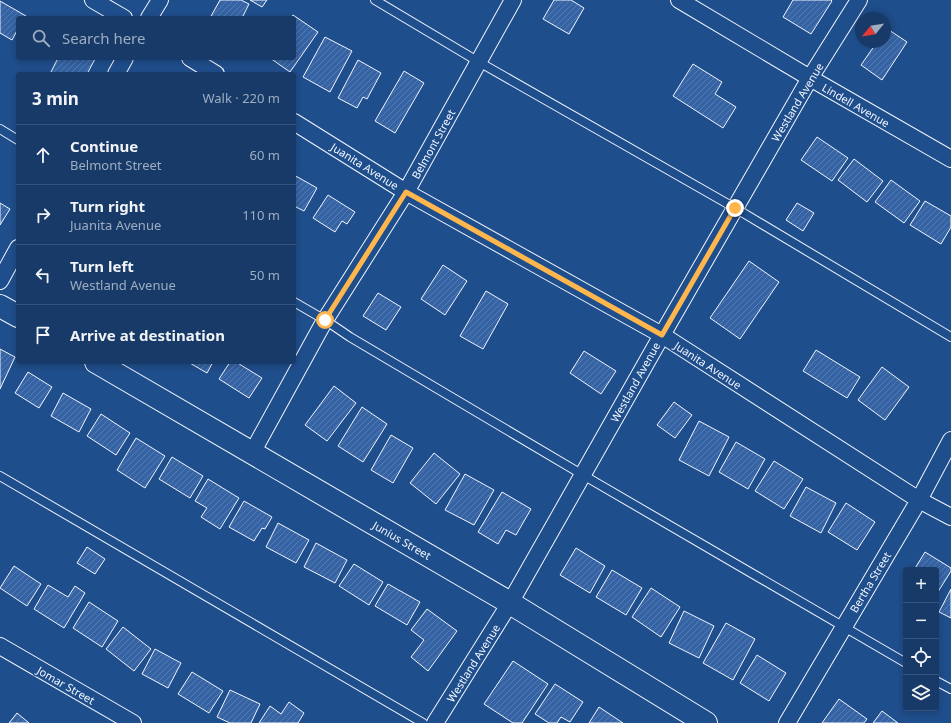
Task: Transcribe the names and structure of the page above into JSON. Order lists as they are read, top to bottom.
{
  "streets": {
    "street": [
      "Westland Avenue",
      "Lindell Avenue",
      "Belmont Street",
      "Juanita Avenue",
      "Junius Street",
      "Bertha Street",
      "Jomar Street"
    ]
  },
  "crossings": [
    ["Westland Avenue", "Lindell Avenue"],
    ["Westland Avenue", "Juanita Avenue"],
    ["Westland Avenue", "Junius Street"],
    ["Belmont Street", "Juanita Avenue"],
    ["Belmont Street", "Junius Street"],
    ["Juanita Avenue", "Bertha Street"]
  ],
  "north": "bottom left",
  "page": {
    "search": "Search here",
    "heading": ["3 min", "Walk · 220 m"],
    "list": [
      ["Continue", "Belmont Street", "60 m"],
      ["Turn right", "Juanita Avenue", "110 m"],
      ["Turn left", "Westland Avenue", "50 m"],
      "Arrive at destination"
    ],
    "map_buttons": ["+", "−"]
  }
}
